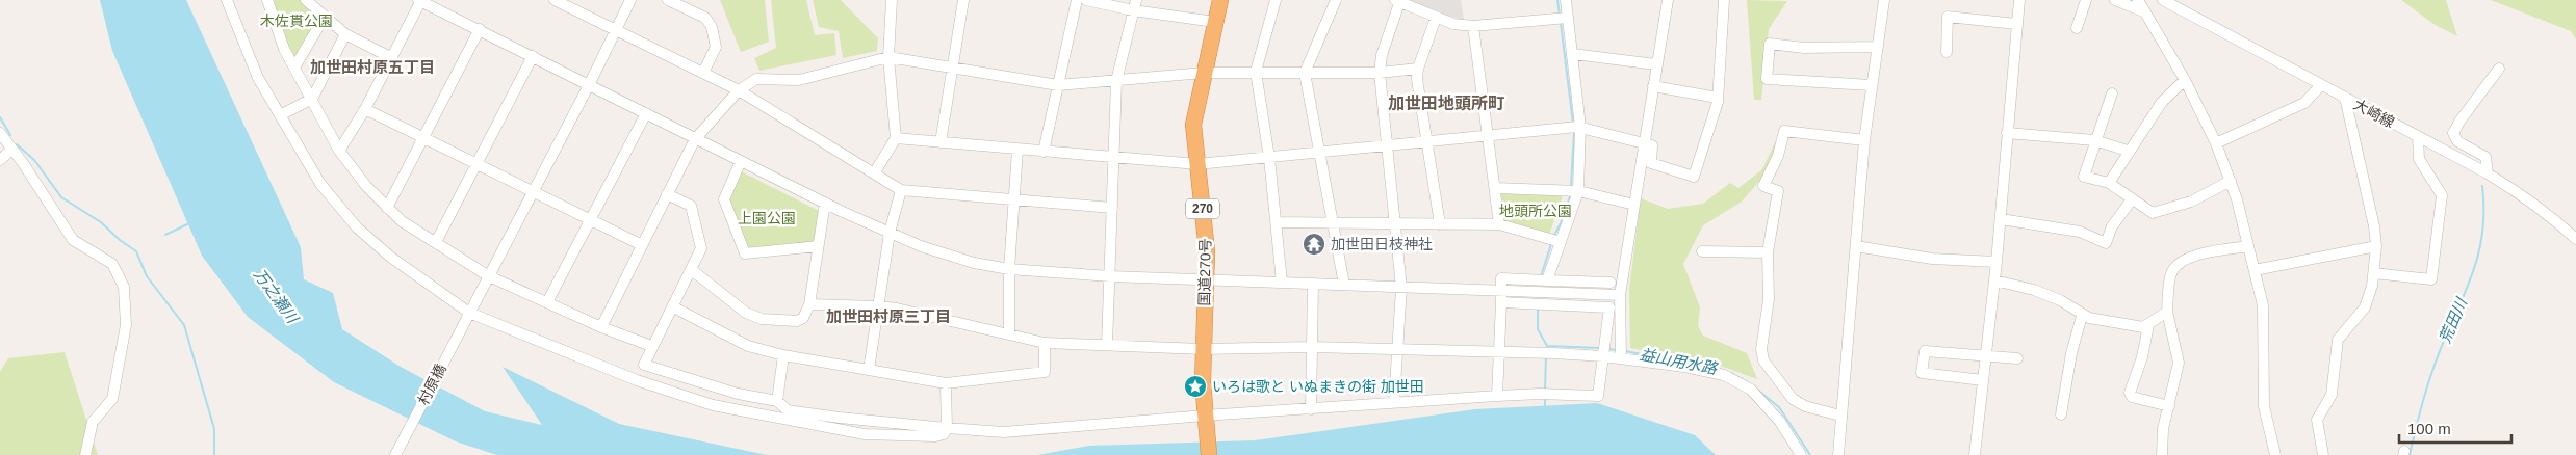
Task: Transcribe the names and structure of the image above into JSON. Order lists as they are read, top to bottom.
{
  "streets": {
    "highway": ["270", "国道270号"],
    "street": ["大崎線", "村原橋"]
  },
  "districts": ["加世田村原五丁目", "加世田地頭所町", "加世田村原三丁目"],
  "water": ["万之瀬川", "荒田川", "益山用水路"],
  "parks": ["木佐貫公園", "地頭所公園", "上園公園"],
  "places": {
    "temple": ["加世田日枝神社"],
    "place": ["いろは歌と いぬまきの街 加世田"]
  },
  "scale_bar": "100 m"
}
